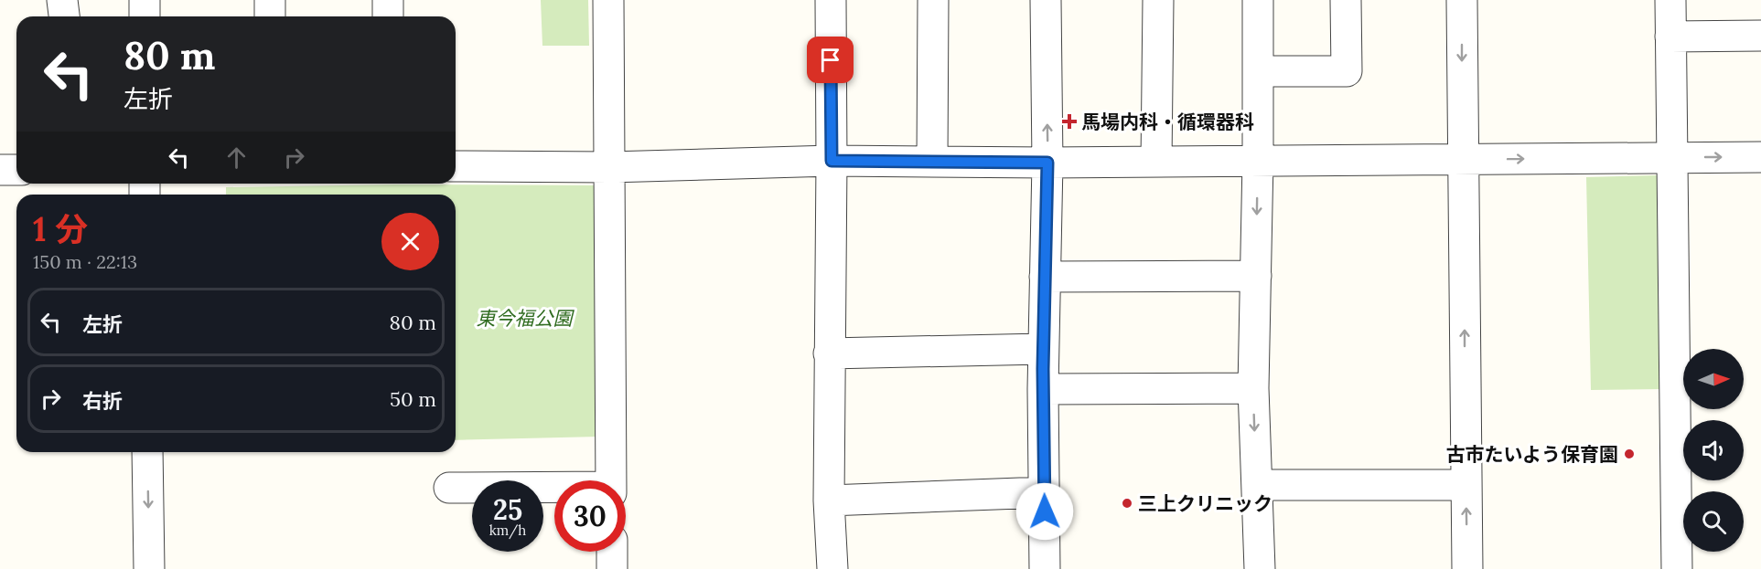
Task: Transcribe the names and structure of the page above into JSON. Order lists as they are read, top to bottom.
{
  "parks": ["東今福公園"],
  "places": {
    "health": ["馬場内科・循環器科"],
    "other": ["古市たいよう保育園", "三上クリニック"]
  },
  "north": "right",
  "page": {
    "turn": ["80 m", "左折"],
    "heading": ["1 分", "150 m · 22:13"],
    "list": [
      {
        "name": "左折",
        "value": "80 m"
      },
      {
        "name": "右折",
        "value": "50 m"
      }
    ],
    "speed": "25 km/h",
    "limit": "30"
  }
}
